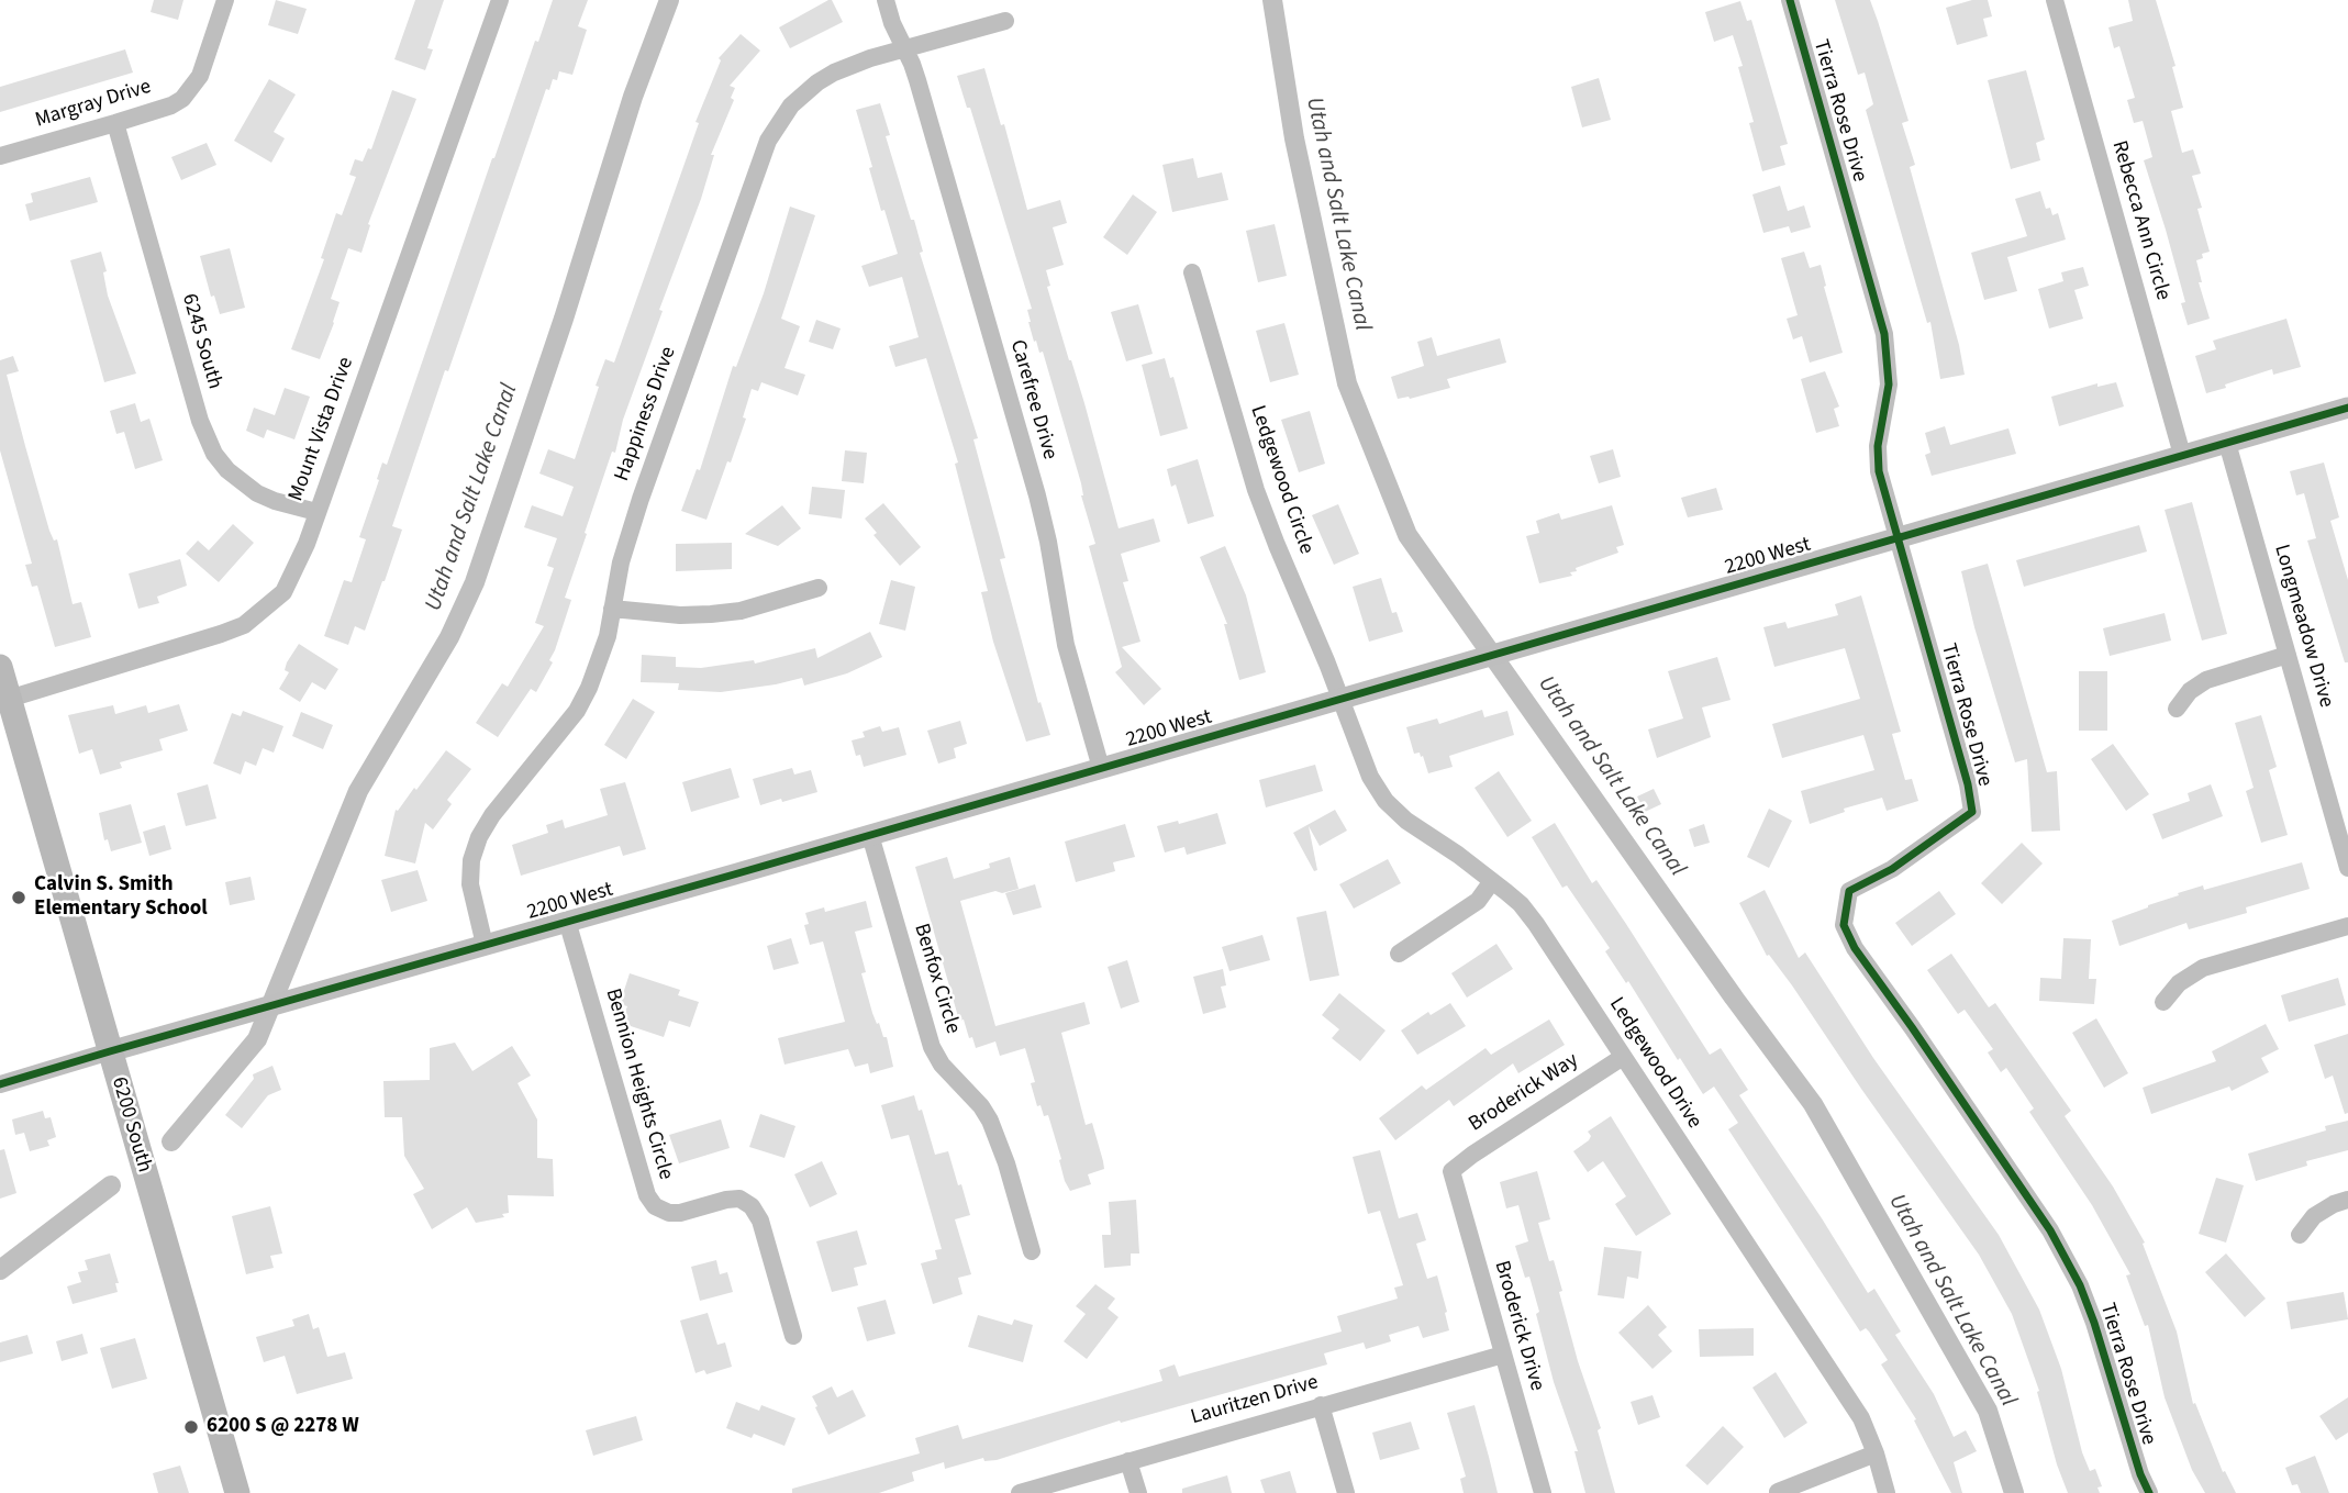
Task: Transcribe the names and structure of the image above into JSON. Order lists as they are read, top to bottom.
{
  "streets": {
    "main road": ["6200 South"],
    "street": [
      "Margray Drive",
      "Tierra Rose Drive",
      "Rebecca Ann Circle",
      "6245 South",
      "Carefree Drive",
      "Happiness Drive",
      "Mount Vista Drive",
      "Ledgewood Circle",
      "2200 West",
      "Longmeadow Drive",
      "Benfox Circle",
      "Ledgewood Drive",
      "Bennion Heights Circle",
      "Broderick Way",
      "Broderick Drive",
      "Lauritzen Drive"
    ]
  },
  "crossings": [
    ["Margray Drive", "6245 South"],
    ["Tierra Rose Drive", "2200 West"],
    ["Rebecca Ann Circle", "2200 West"],
    ["6245 South", "Mount Vista Drive"],
    ["Carefree Drive", "Happiness Drive"],
    ["Carefree Drive", "2200 West"],
    ["Happiness Drive", "2200 West"],
    ["Mount Vista Drive", "6200 South"],
    ["Ledgewood Circle", "2200 West"],
    ["Ledgewood Circle", "Ledgewood Drive"],
    ["2200 West", "Longmeadow Drive"],
    ["2200 West", "Benfox Circle"],
    ["2200 West", "Ledgewood Drive"],
    ["2200 West", "Bennion Heights Circle"],
    ["2200 West", "6200 South"],
    ["Ledgewood Drive", "Broderick Way"],
    ["Broderick Way", "Broderick Drive"],
    ["Broderick Drive", "Lauritzen Drive"]
  ],
  "water": ["Utah and Salt Lake Canal"],
  "places": ["Calvin S. Smith Elementary School", "6200 S @ 2278 W"]
}
